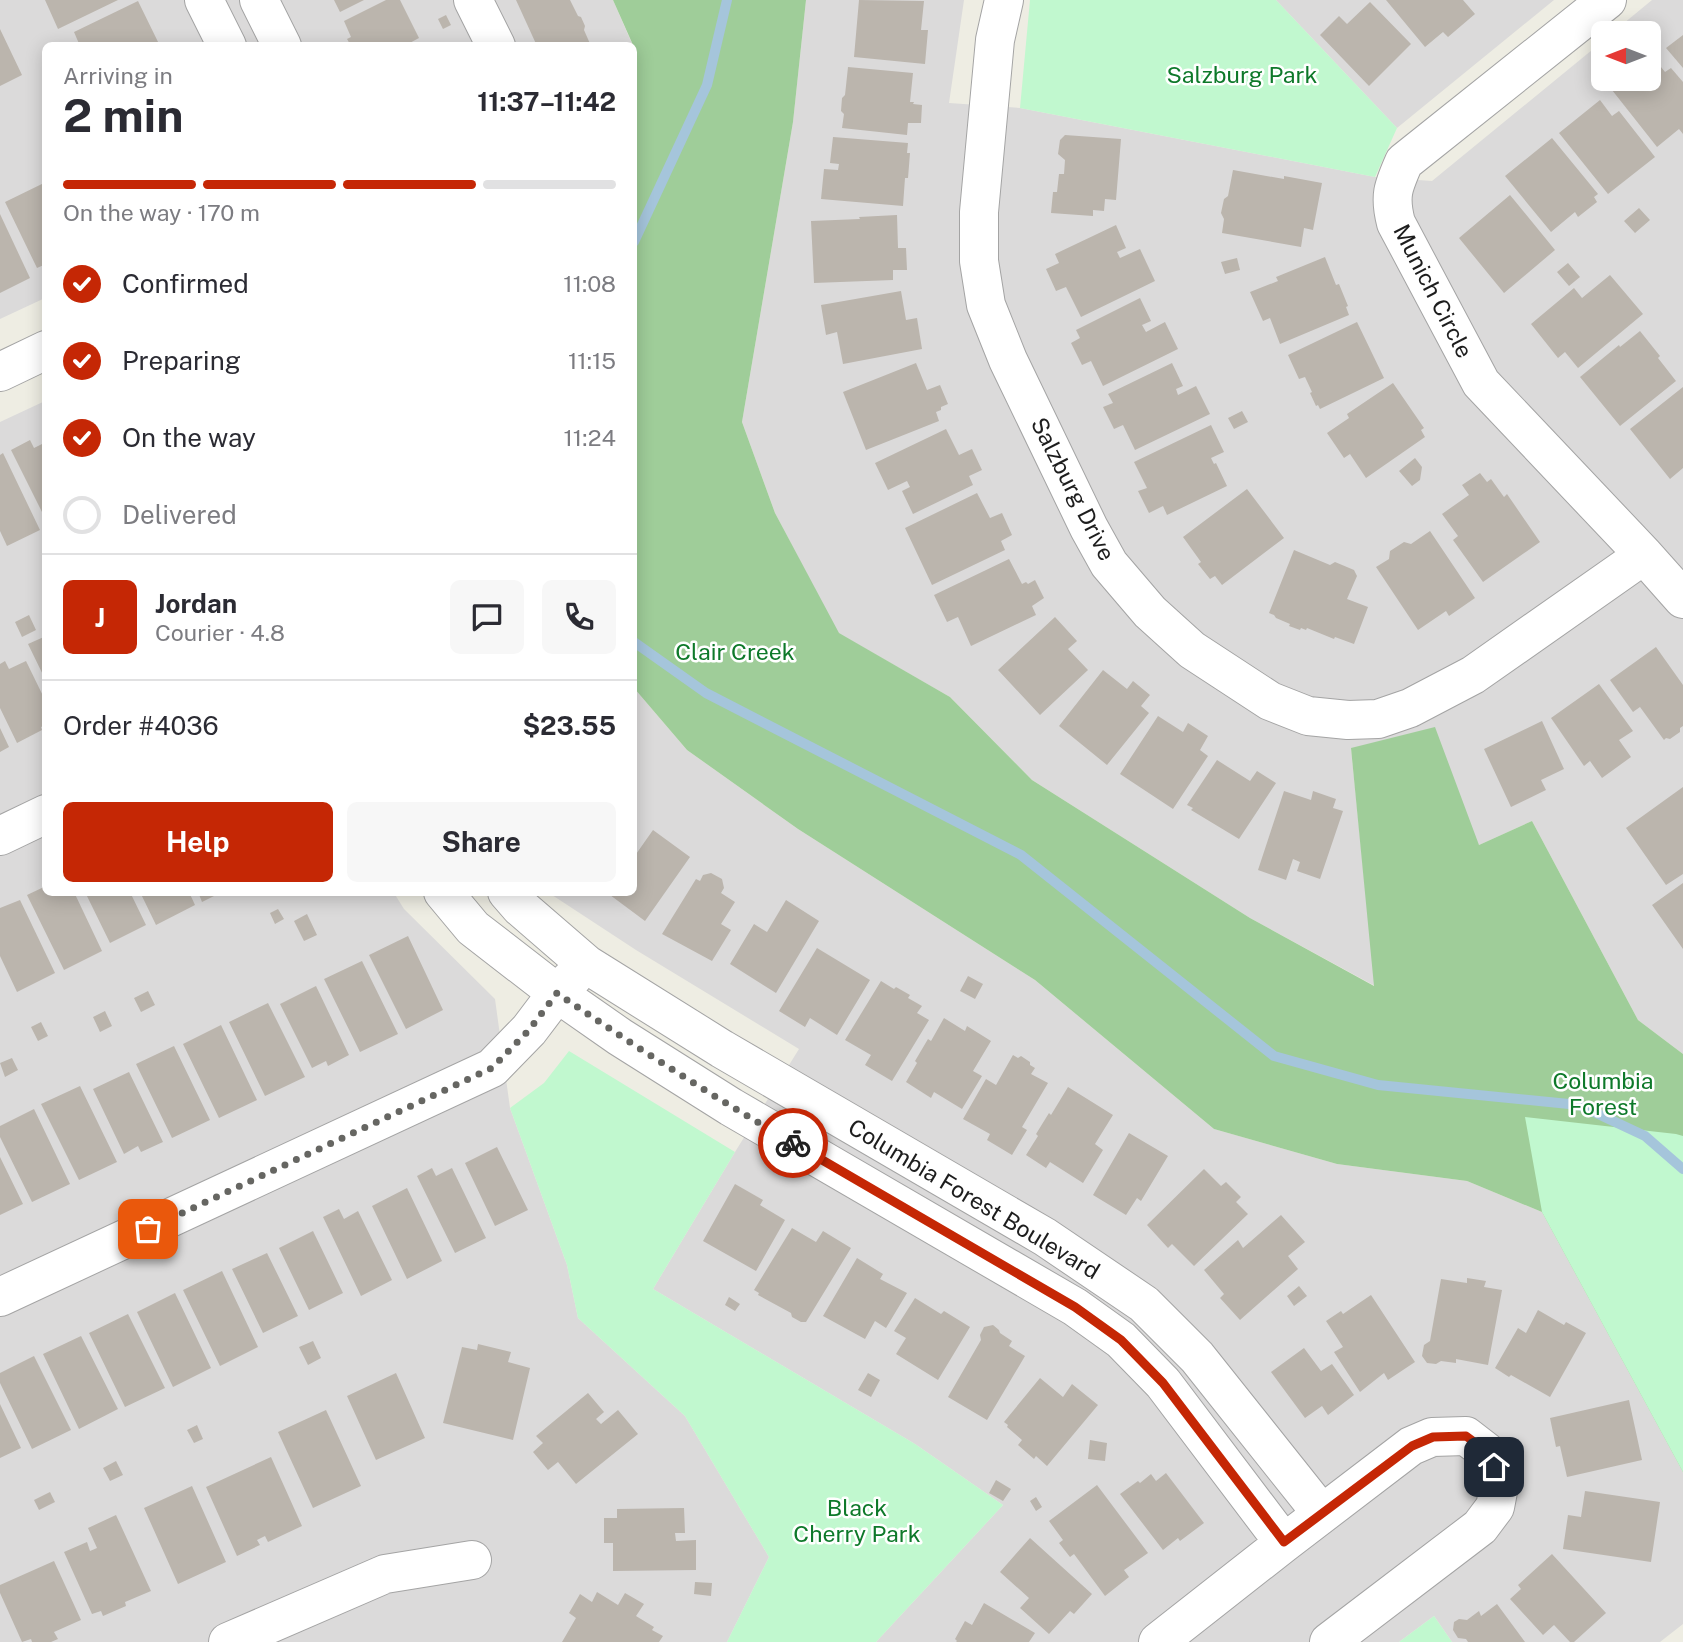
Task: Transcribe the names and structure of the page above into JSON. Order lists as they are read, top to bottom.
{
  "streets": {
    "street": ["Munich Circle", "Salzburg Drive", "Columbia Forest Boulevard"]
  },
  "crossings": [
    ["Munich Circle", "Salzburg Drive"]
  ],
  "parks": [
    "Salzburg Park",
    "Clair Creek",
    "Columbia Forest",
    "Black Cherry Park"
  ],
  "north": "left",
  "page": {
    "heading": ["2 min", "Arriving in", "11:37–11:42"],
    "panel": [
      "Jordan",
      "Courier · 4.8",
      "Order #4036",
      "$23.55"
    ],
    "bar": "On the way · 170 m",
    "list": [
      ["Confirmed", "11:08"],
      ["Preparing", "11:15"],
      ["On the way", "11:24"],
      "Delivered"
    ],
    "round": "J",
    "buttons": ["Help", "Share"]
  }
}
